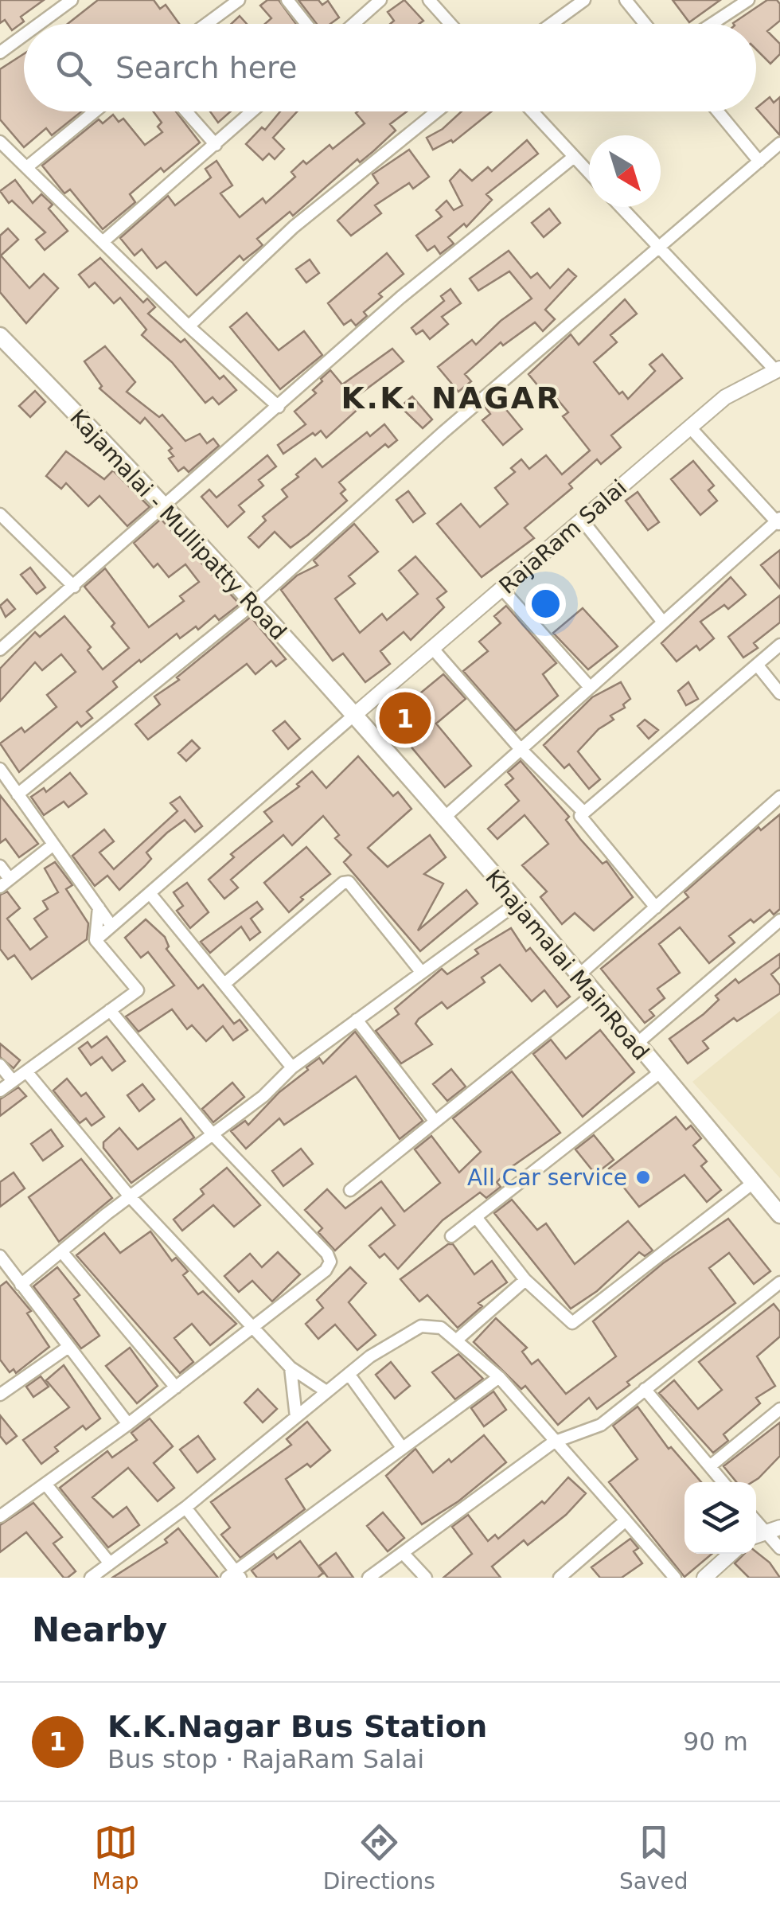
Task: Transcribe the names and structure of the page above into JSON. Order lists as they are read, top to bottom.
{
  "streets": {
    "main road": ["Kajamalai - Mullipatty Road", "Khajamalai MainRoad"],
    "street": ["RajaRam Salai"]
  },
  "crossings": [
    ["Kajamalai - Mullipatty Road", "RajaRam Salai"],
    ["Kajamalai - Mullipatty Road", "Khajamalai MainRoad"],
    ["RajaRam Salai", "Khajamalai MainRoad"]
  ],
  "districts": ["K.K. NAGAR"],
  "places": ["All Car service"],
  "north": "bottom right",
  "page": {
    "search": "Search here",
    "pins": "1",
    "heading": "Nearby",
    "list": [
      {
        "mark": "1",
        "name": "K.K.Nagar Bus Station",
        "note": "Bus stop · RajaRam Salai",
        "value": "90 m"
      }
    ],
    "nav": ["Map", "Directions", "Saved"]
  }
}
